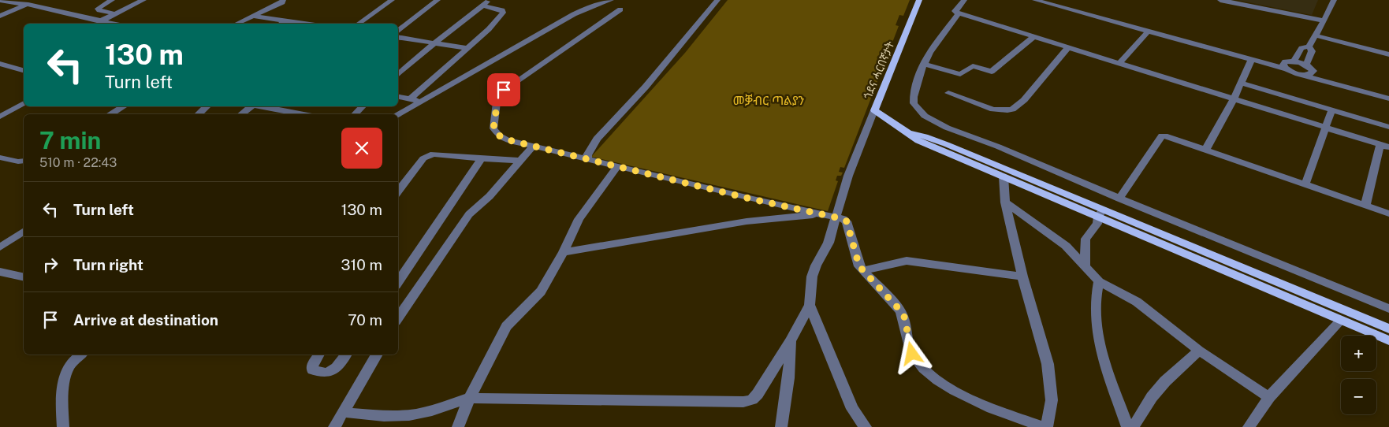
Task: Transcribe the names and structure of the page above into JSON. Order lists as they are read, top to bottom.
{
  "streets": {
    "main road": ["ጎደና ሓርበኛታት"]
  },
  "parks": ["መቓብር ጣልያን"],
  "page": {
    "turn": ["130 m", "Turn left"],
    "heading": ["7 min", "510 m · 22:43"],
    "list": [
      {
        "name": "Turn left",
        "value": "130 m"
      },
      {
        "name": "Turn right",
        "value": "310 m"
      },
      {
        "name": "Arrive at destination",
        "value": "70 m"
      }
    ],
    "map_buttons": ["+", "−"]
  }
}
